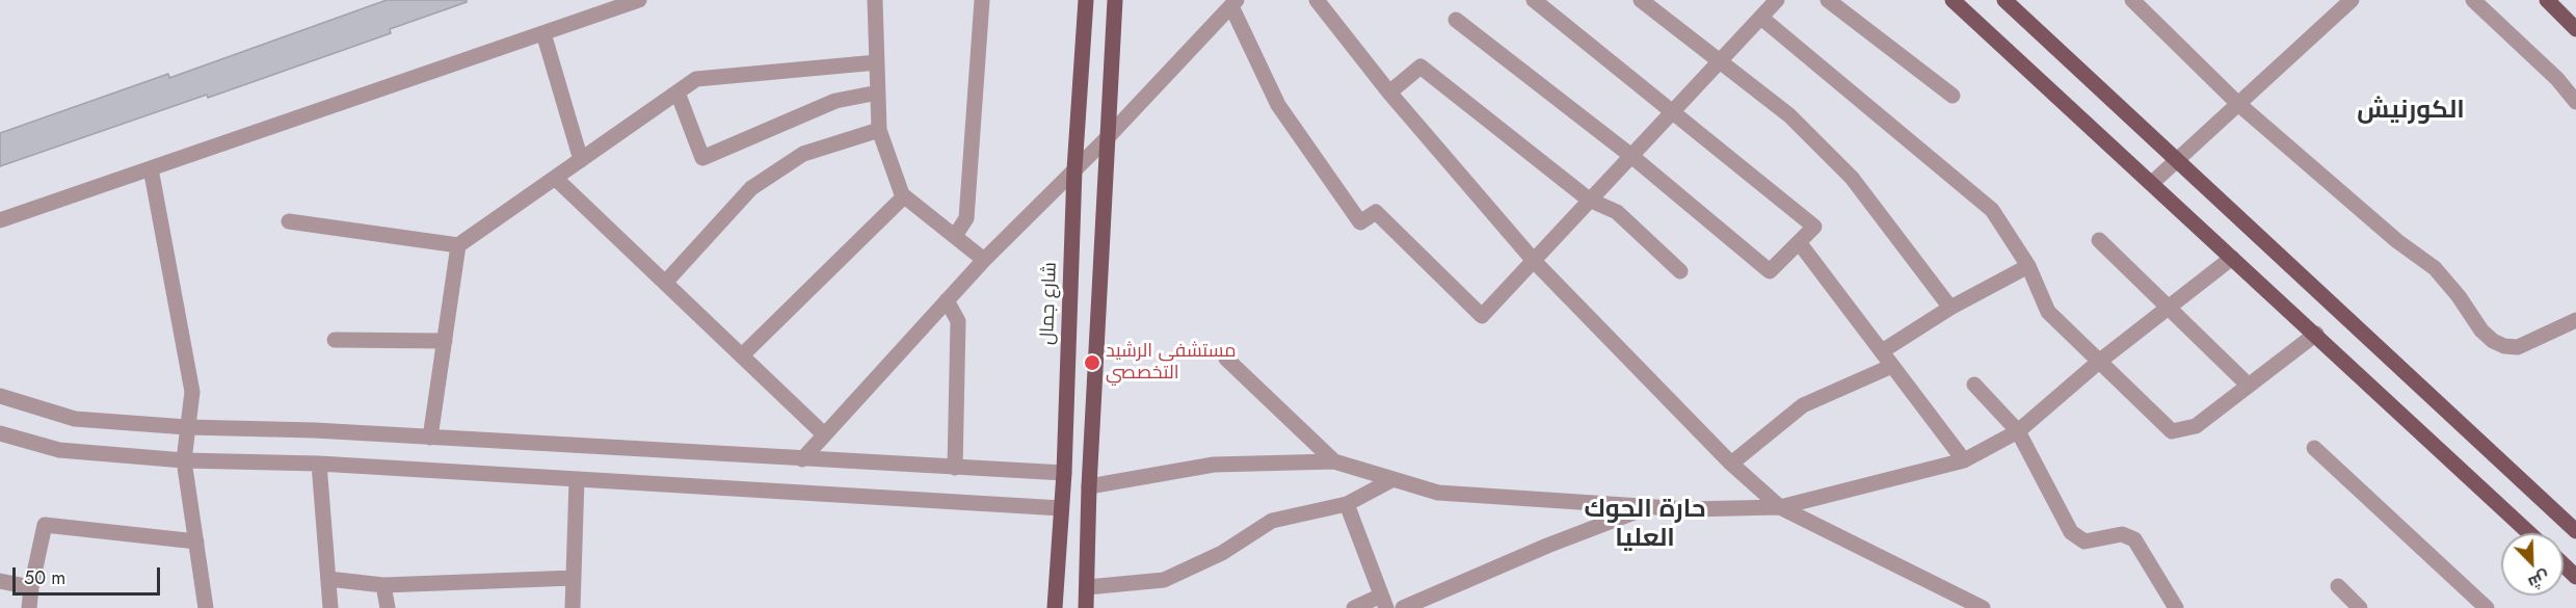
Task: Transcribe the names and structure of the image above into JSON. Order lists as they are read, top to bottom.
{
  "streets": {
    "main road": ["شارع جمال"]
  },
  "districts": ["الكورنيش", "حارة الحوك العليا"],
  "places": ["مستشفى الرشيد التخصصي"],
  "scale_bar": "50 m",
  "north": "bottom right"
}
